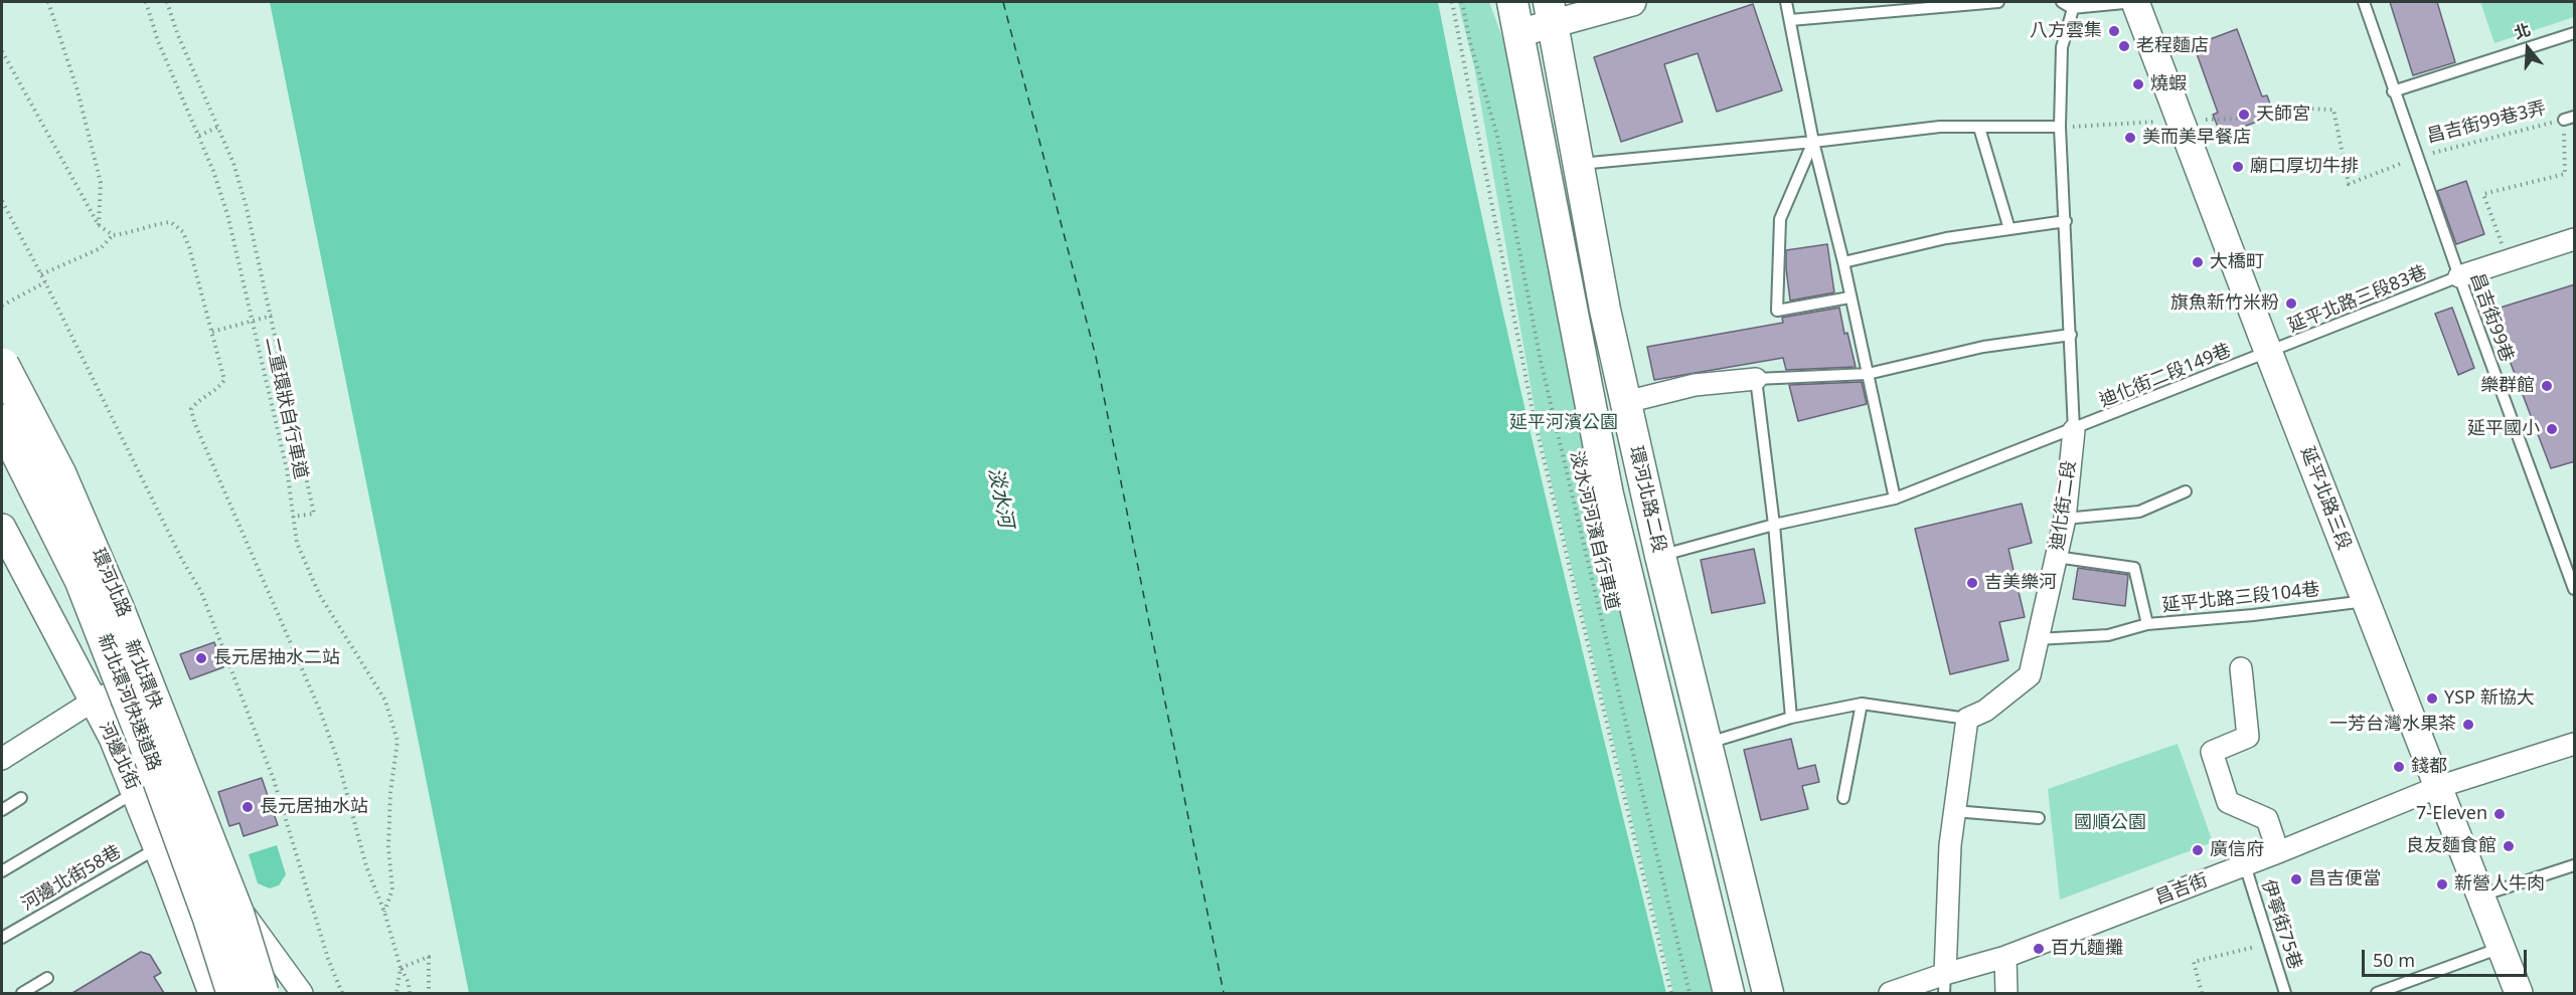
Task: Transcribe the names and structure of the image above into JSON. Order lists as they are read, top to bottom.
{
  "streets": {
    "highway": ["新北環快", "新北環河快速道路"],
    "main road": ["環河北路二段"],
    "street": [
      "延平北路三段",
      "迪化街二段",
      "環河北路",
      "河邊北街",
      "昌吉街"
    ],
    "lane": [
      "延平北路三段83巷",
      "昌吉街99巷",
      "迪化街二段149巷",
      "延平北路三段104巷",
      "河邊北街58巷",
      "伊寧街75巷"
    ],
    "path": ["昌吉街99巷3弄", "二重環狀自行車道", "淡水河河濱自行車道"]
  },
  "crossings": [
    ["昌吉街99巷3弄", "昌吉街99巷"],
    ["昌吉街99巷3弄", "延平北路三段"],
    ["延平北路三段83巷", "昌吉街99巷"],
    ["延平北路三段83巷", "迪化街二段149巷"],
    ["延平北路三段83巷", "延平北路三段"],
    ["迪化街二段149巷", "延平北路三段"],
    ["迪化街二段149巷", "環河北路二段"],
    ["迪化街二段149巷", "迪化街二段"],
    ["延平北路三段", "延平北路三段104巷"],
    ["延平北路三段", "昌吉街"],
    ["迪化街二段", "延平北路三段104巷"],
    ["河邊北街", "河邊北街58巷"],
    ["昌吉街", "伊寧街75巷"]
  ],
  "water": ["淡水河"],
  "parks": ["延平河濱公園", "國順公園"],
  "places": [
    "八方雲集",
    "老程麵店",
    "燒蝦",
    "天師宮",
    "美而美早餐店",
    "廟口厚切牛排",
    "大橋町",
    "旗魚新竹米粉",
    "樂群館",
    "延平國小",
    "吉美樂河",
    "長元居抽水二站",
    "YSP 新協大",
    "一芳台灣水果茶",
    "錢都",
    "長元居抽水站",
    "7-Eleven",
    "良友麵食館",
    "廣信府",
    "昌吉便當",
    "新營人牛肉",
    "百九麵攤"
  ],
  "scale_bar": "50 m",
  "north": "top"
}
